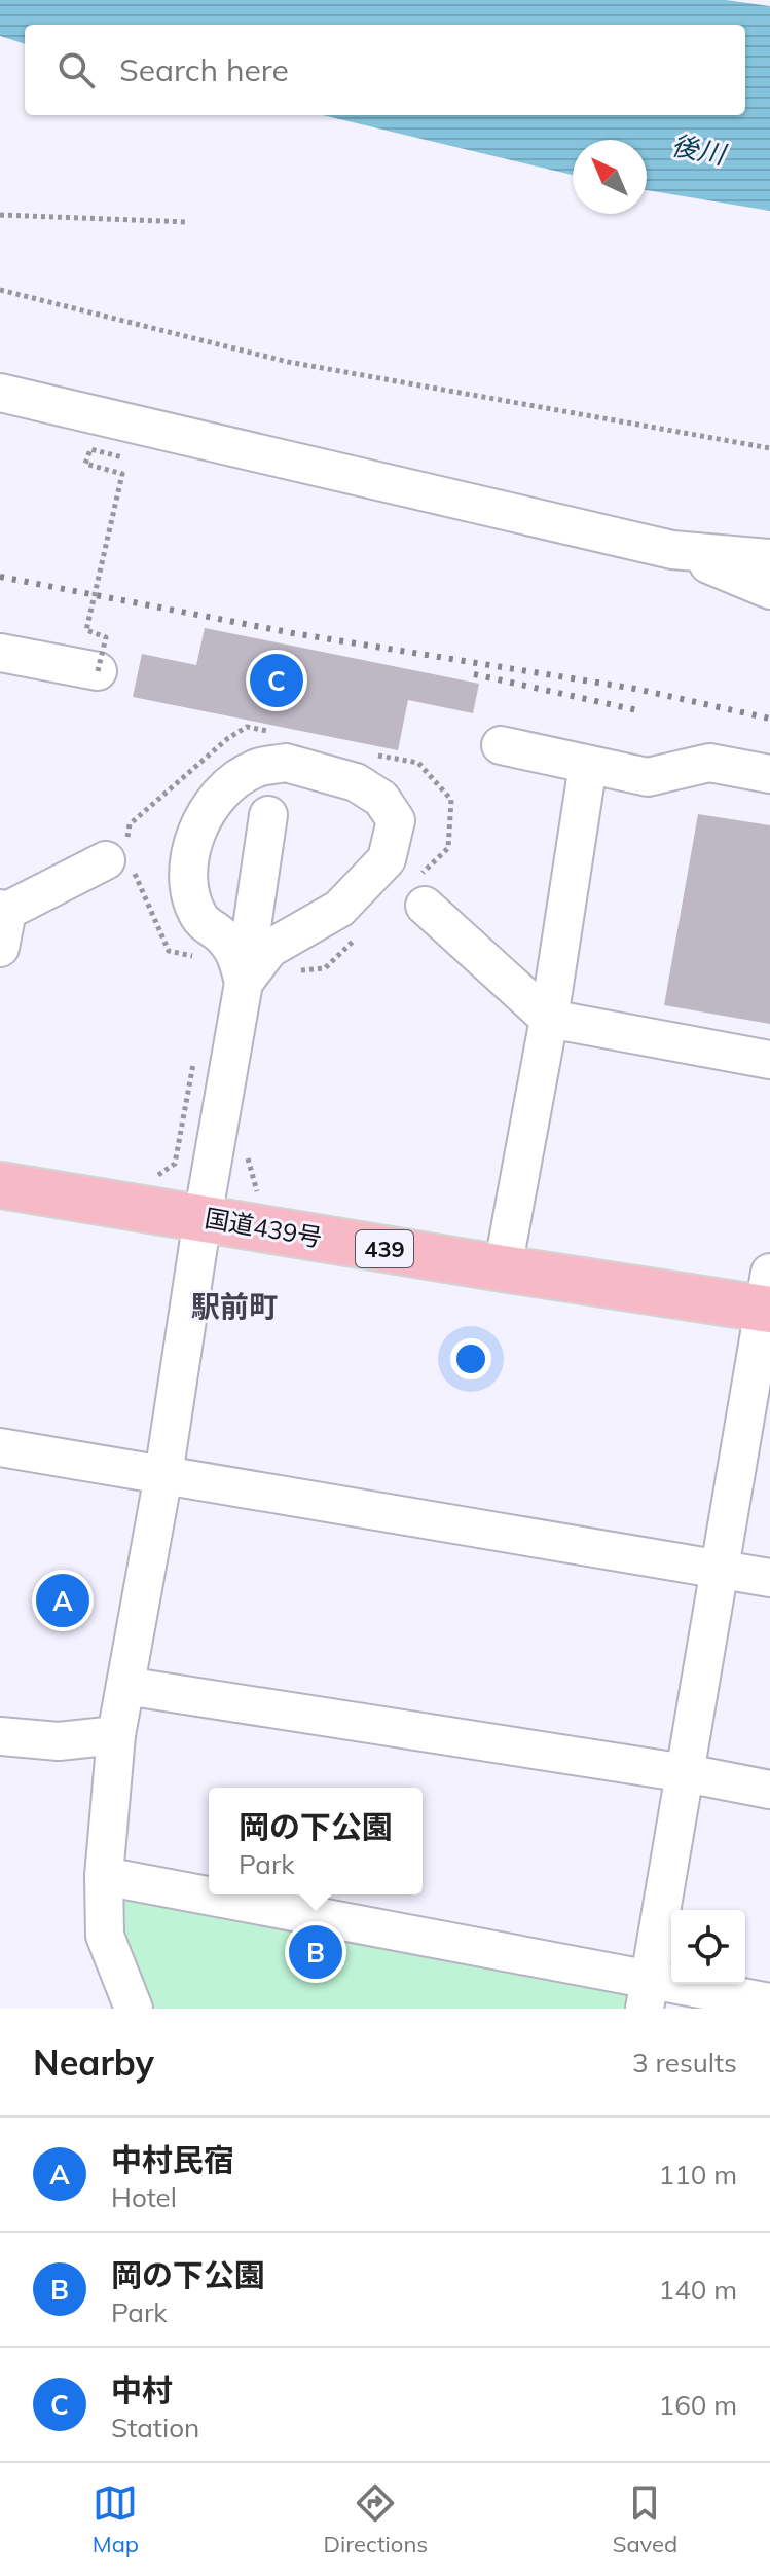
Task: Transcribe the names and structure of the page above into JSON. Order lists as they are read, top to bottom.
{
  "streets": {
    "highway": ["国道439号", "439"]
  },
  "districts": ["駅前町"],
  "water": ["後川"],
  "north": "top left",
  "page": {
    "search": "Search here",
    "pins": ["C", "A", "B"],
    "popup": ["岡の下公園", "Park"],
    "heading": ["Nearby", "3 results"],
    "list": [
      {
        "mark": "A",
        "name": "中村民宿",
        "note": "Hotel",
        "value": "110 m"
      },
      {
        "mark": "B",
        "name": "岡の下公園",
        "note": "Park",
        "value": "140 m"
      },
      {
        "mark": "C",
        "name": "中村",
        "note": "Station",
        "value": "160 m"
      }
    ],
    "nav": ["Map", "Directions", "Saved"]
  }
}
